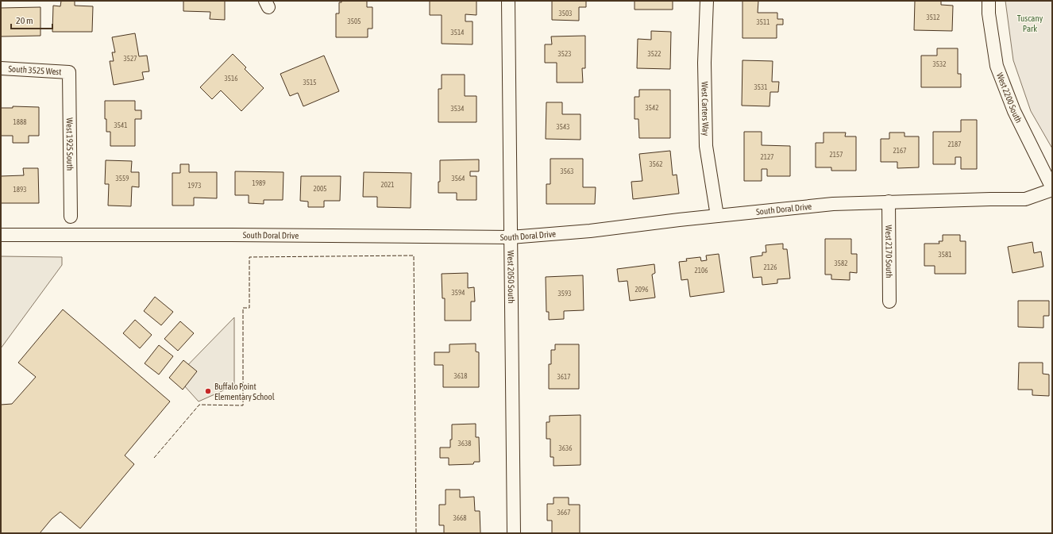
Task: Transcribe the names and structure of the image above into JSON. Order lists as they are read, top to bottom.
{
  "streets": {
    "street": [
      "South 3525 West",
      "West 2200 South",
      "West Carters Way",
      "West 1925 South",
      "South Doral Drive",
      "West 2170 South",
      "West 2050 South"
    ]
  },
  "crossings": [
    ["South 3525 West", "West 1925 South"],
    ["West 2200 South", "South Doral Drive"],
    ["West Carters Way", "South Doral Drive"],
    ["South Doral Drive", "West 2170 South"],
    ["South Doral Drive", "West 2050 South"]
  ],
  "parks": ["Tuscany Park"],
  "places": ["Buffalo Point Elementary School"],
  "house_numbers": [
    "3503",
    "3512",
    "3505",
    "3511",
    "3514",
    "3523",
    "3522",
    "3527",
    "3532",
    "3516",
    "3515",
    "3531",
    "3542",
    "3534",
    "1888",
    "3541",
    "3543",
    "2187",
    "2167",
    "2157",
    "2127",
    "3562",
    "3563",
    "3559",
    "3564",
    "1989",
    "2021",
    "1973",
    "2005",
    "1893",
    "3581",
    "3582",
    "2126",
    "2106",
    "2096",
    "3594",
    "3593",
    "3618",
    "3617",
    "3638",
    "3636",
    "3667",
    "3668"
  ],
  "scale_bar": "20 m"
}
